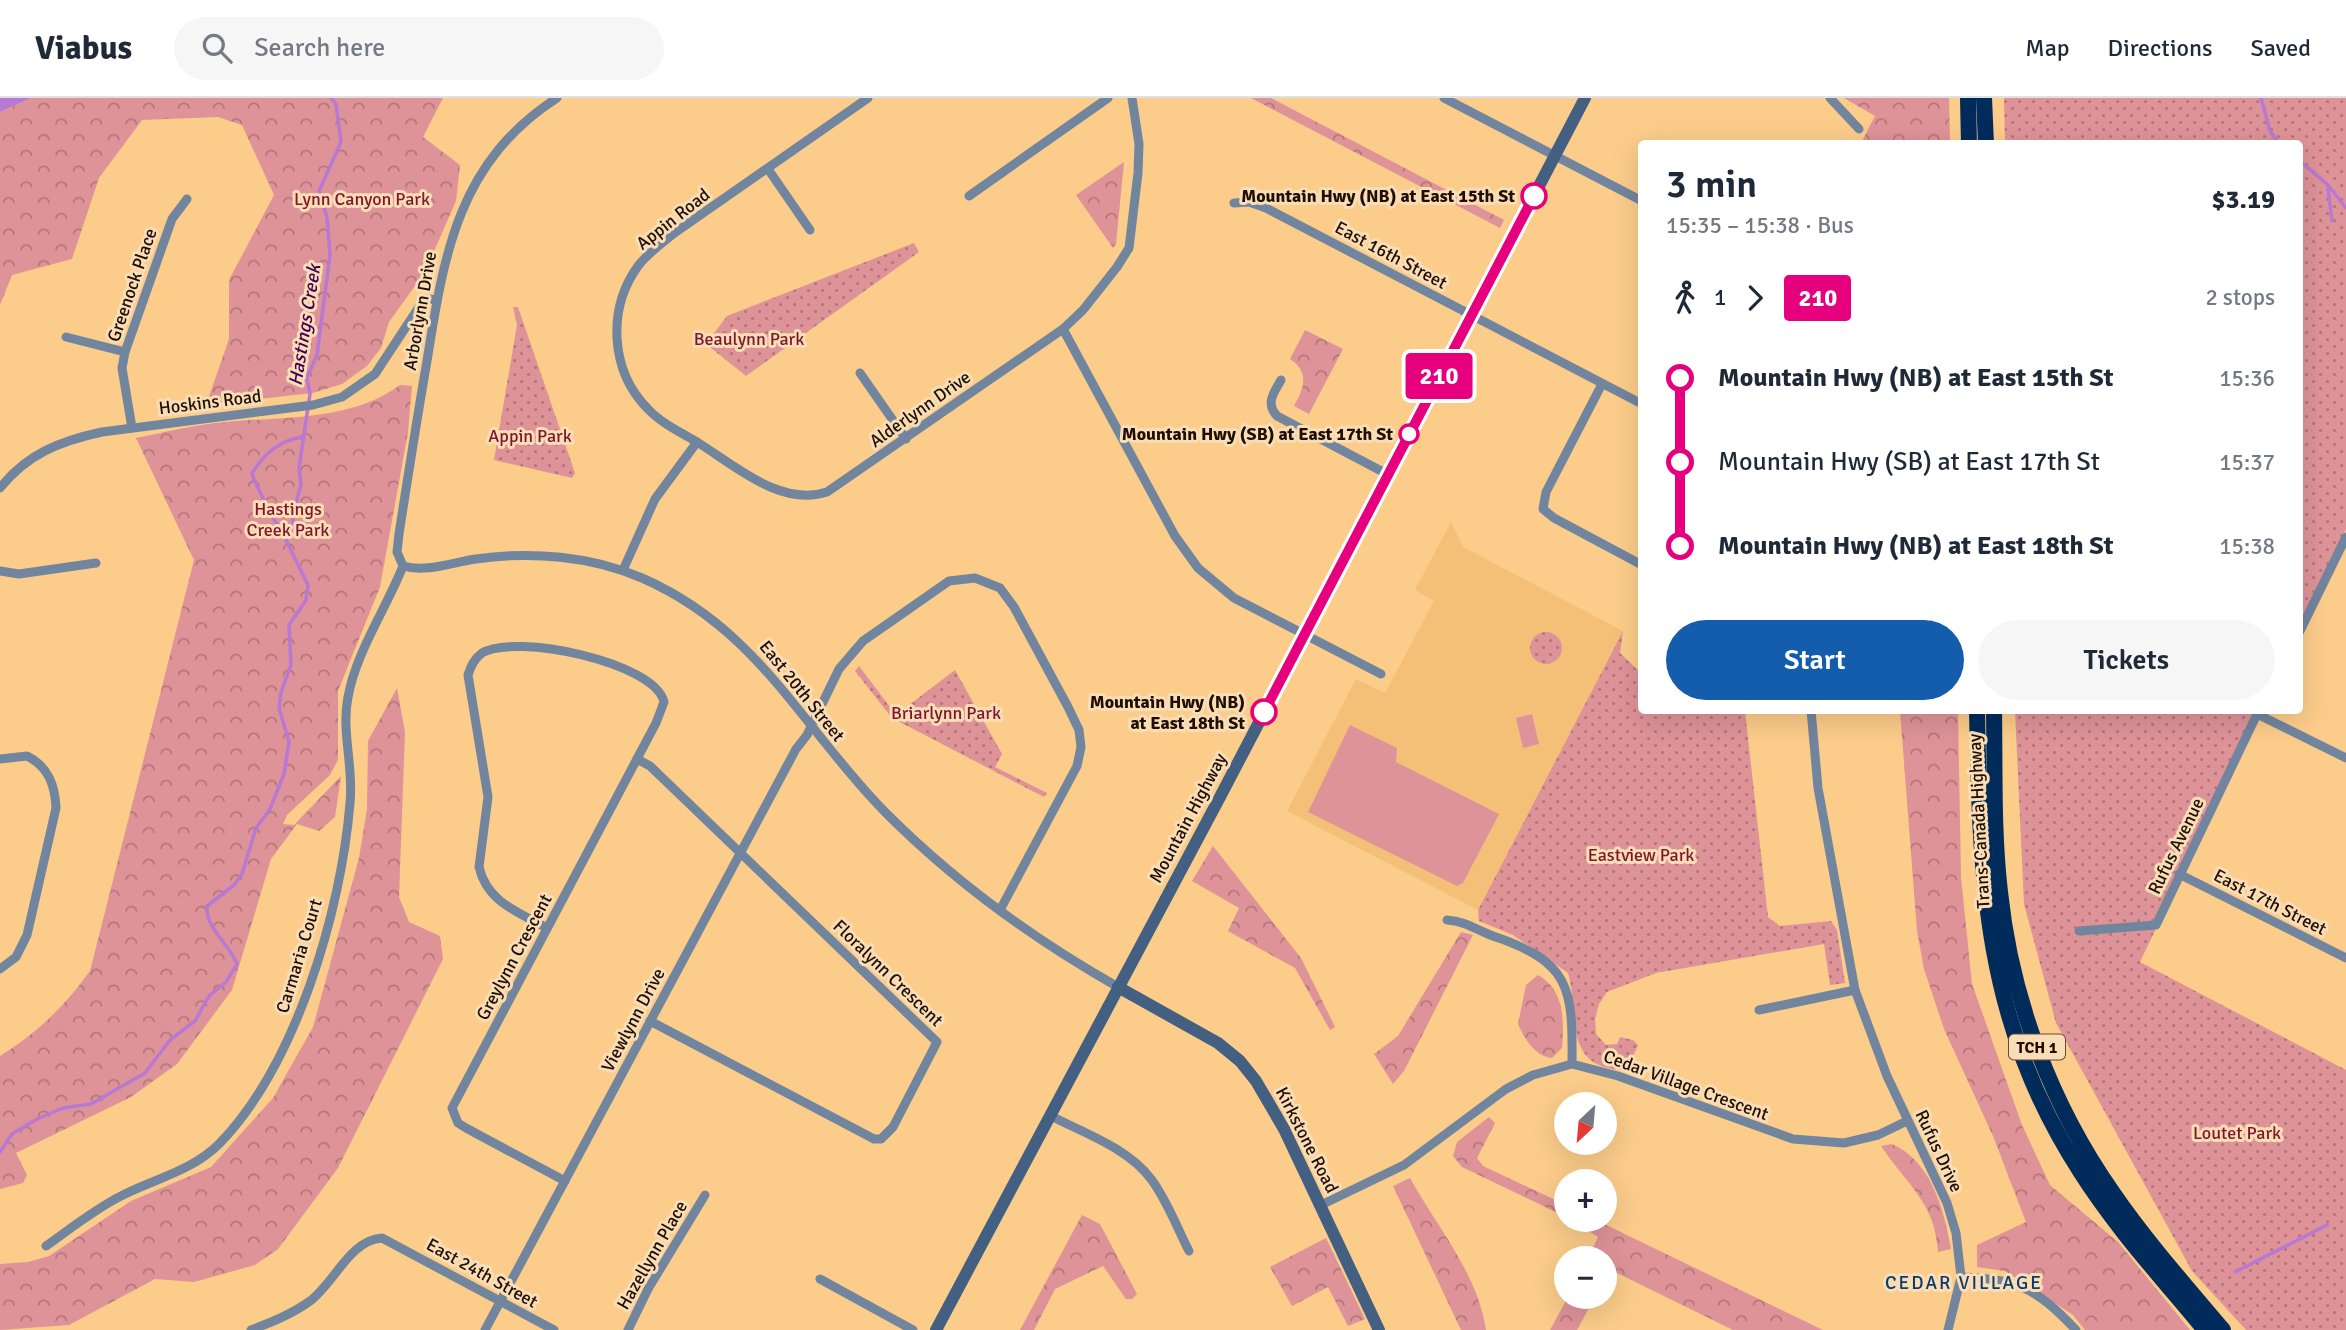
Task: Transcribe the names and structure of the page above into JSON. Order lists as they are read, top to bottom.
{
  "streets": {
    "highway": ["Trans-Canada Highway", "TCH 1"],
    "main road": ["Mountain Highway", "Kirkstone Road"],
    "street": [
      "Appin Road",
      "East 16th Street",
      "Greenock Place",
      "Arborlynn Drive",
      "Hoskins Road",
      "Alderlynn Drive",
      "East 20th Street",
      "Rufus Avenue",
      "East 17th Street",
      "Carmaria Court",
      "Greylynn Crescent",
      "Floralynn Crescent",
      "Viewlynn Drive",
      "Cedar Village Crescent",
      "Rufus Drive",
      "Hazellynn Place",
      "East 24th Street"
    ]
  },
  "crossings": [
    ["Appin Road", "Alderlynn Drive"],
    ["East 16th Street", "Mountain Highway"],
    ["Greenock Place", "Hoskins Road"],
    ["Arborlynn Drive", "Hoskins Road"],
    ["Arborlynn Drive", "East 20th Street"],
    ["Arborlynn Drive", "Carmaria Court"],
    ["East 20th Street", "Mountain Highway"],
    ["East 20th Street", "Carmaria Court"],
    ["East 20th Street", "Viewlynn Drive"],
    ["East 20th Street", "Kirkstone Road"],
    ["Mountain Highway", "Kirkstone Road"],
    ["Rufus Avenue", "East 17th Street"],
    ["Greylynn Crescent", "Floralynn Crescent"],
    ["Greylynn Crescent", "Viewlynn Drive"],
    ["Floralynn Crescent", "Viewlynn Drive"],
    ["Viewlynn Drive", "East 24th Street"],
    ["Cedar Village Crescent", "Kirkstone Road"],
    ["Cedar Village Crescent", "Rufus Drive"]
  ],
  "districts": ["CEDAR VILLAGE"],
  "water": ["Hastings Creek"],
  "parks": [
    "Lynn Canyon Park",
    "Beaulynn Park",
    "Appin Park",
    "Hastings Creek Park",
    "Briarlynn Park",
    "Eastview Park",
    "Loutet Park"
  ],
  "places": ["Mountain Hwy (NB) at East 15th St", "Mountain Hwy (SB) at East 17th St", "Mountain Hwy (NB) at East 18th St"],
  "lines": ["bus line 210"],
  "north": "bottom left",
  "page": {
    "header": "Viabus",
    "search": "Search here",
    "nav": ["Map", "Directions", "Saved"],
    "on_map": "210",
    "heading": ["3 min", "15:35 – 15:38 · Bus", "$3.19"],
    "legs": ["1", "210", "2 stops"],
    "list": [
      {
        "name": "Mountain Hwy (NB) at East 15th St",
        "value": "15:36"
      },
      {
        "name": "Mountain Hwy (SB) at East 17th St",
        "value": "15:37"
      },
      {
        "name": "Mountain Hwy (NB) at East 18th St",
        "value": "15:38"
      }
    ],
    "buttons": ["Start", "Tickets"],
    "map_buttons": ["+", "−"]
  }
}
